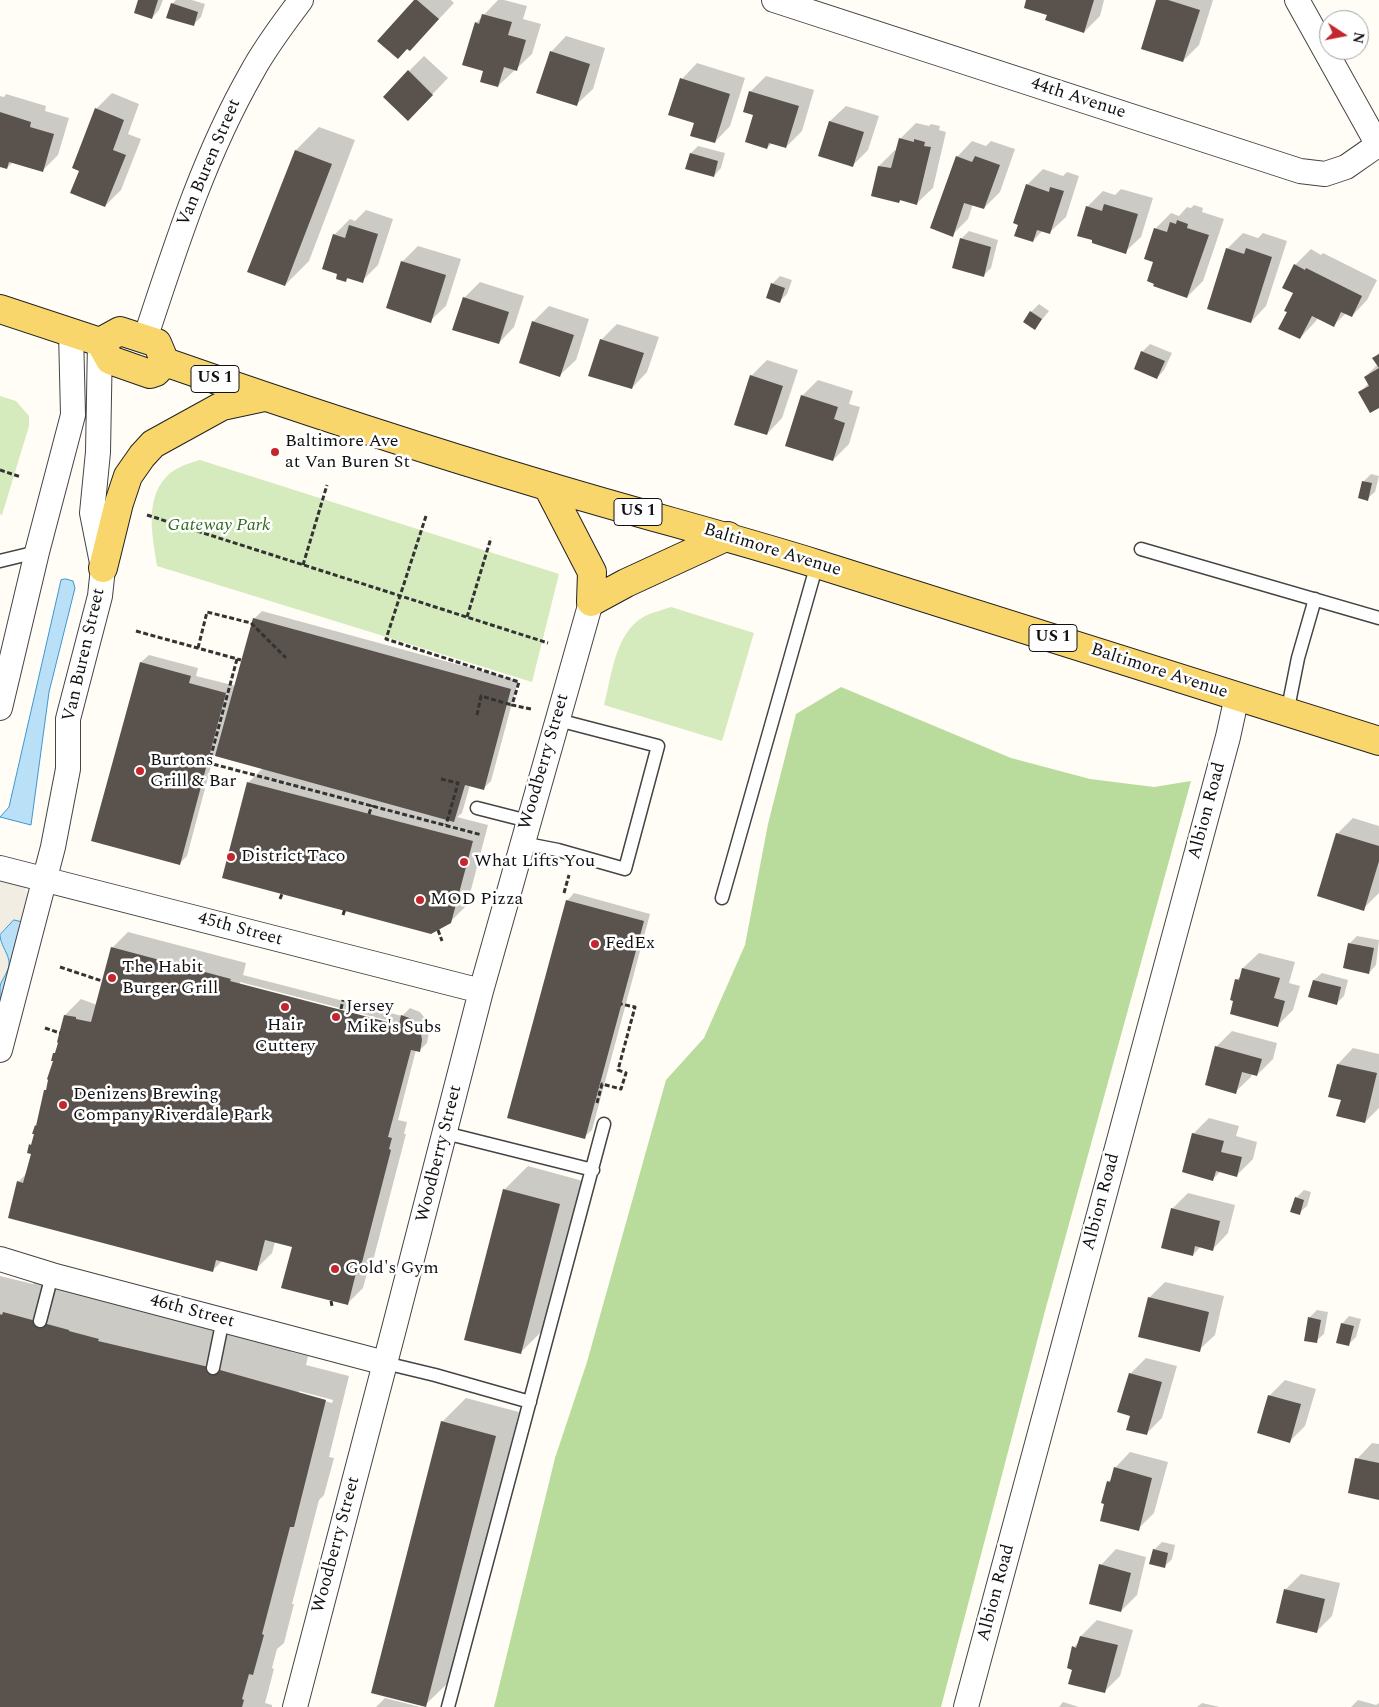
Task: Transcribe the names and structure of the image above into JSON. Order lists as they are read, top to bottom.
{
  "streets": {
    "main road": ["US 1", "Baltimore Avenue"],
    "street": [
      "44th Avenue",
      "Van Buren Street",
      "Woodberry Street",
      "Albion Road",
      "45th Street",
      "46th Street"
    ]
  },
  "crossings": [
    ["Van Buren Street", "45th Street"],
    ["Baltimore Avenue", "Albion Road"],
    ["Woodberry Street", "45th Street"],
    ["Woodberry Street", "46th Street"]
  ],
  "parks": ["Gateway Park"],
  "places": [
    "Baltimore Ave at Van Buren St",
    "Burtons Grill & Bar",
    "District Taco",
    "What Lifts You",
    "MOD Pizza",
    "FedEx",
    "The Habit Burger Grill",
    "Hair Cuttery",
    "Jersey Mike's Subs",
    "Denizens Brewing Company Riverdale Park",
    "Gold's Gym"
  ],
  "north": "right"
}
